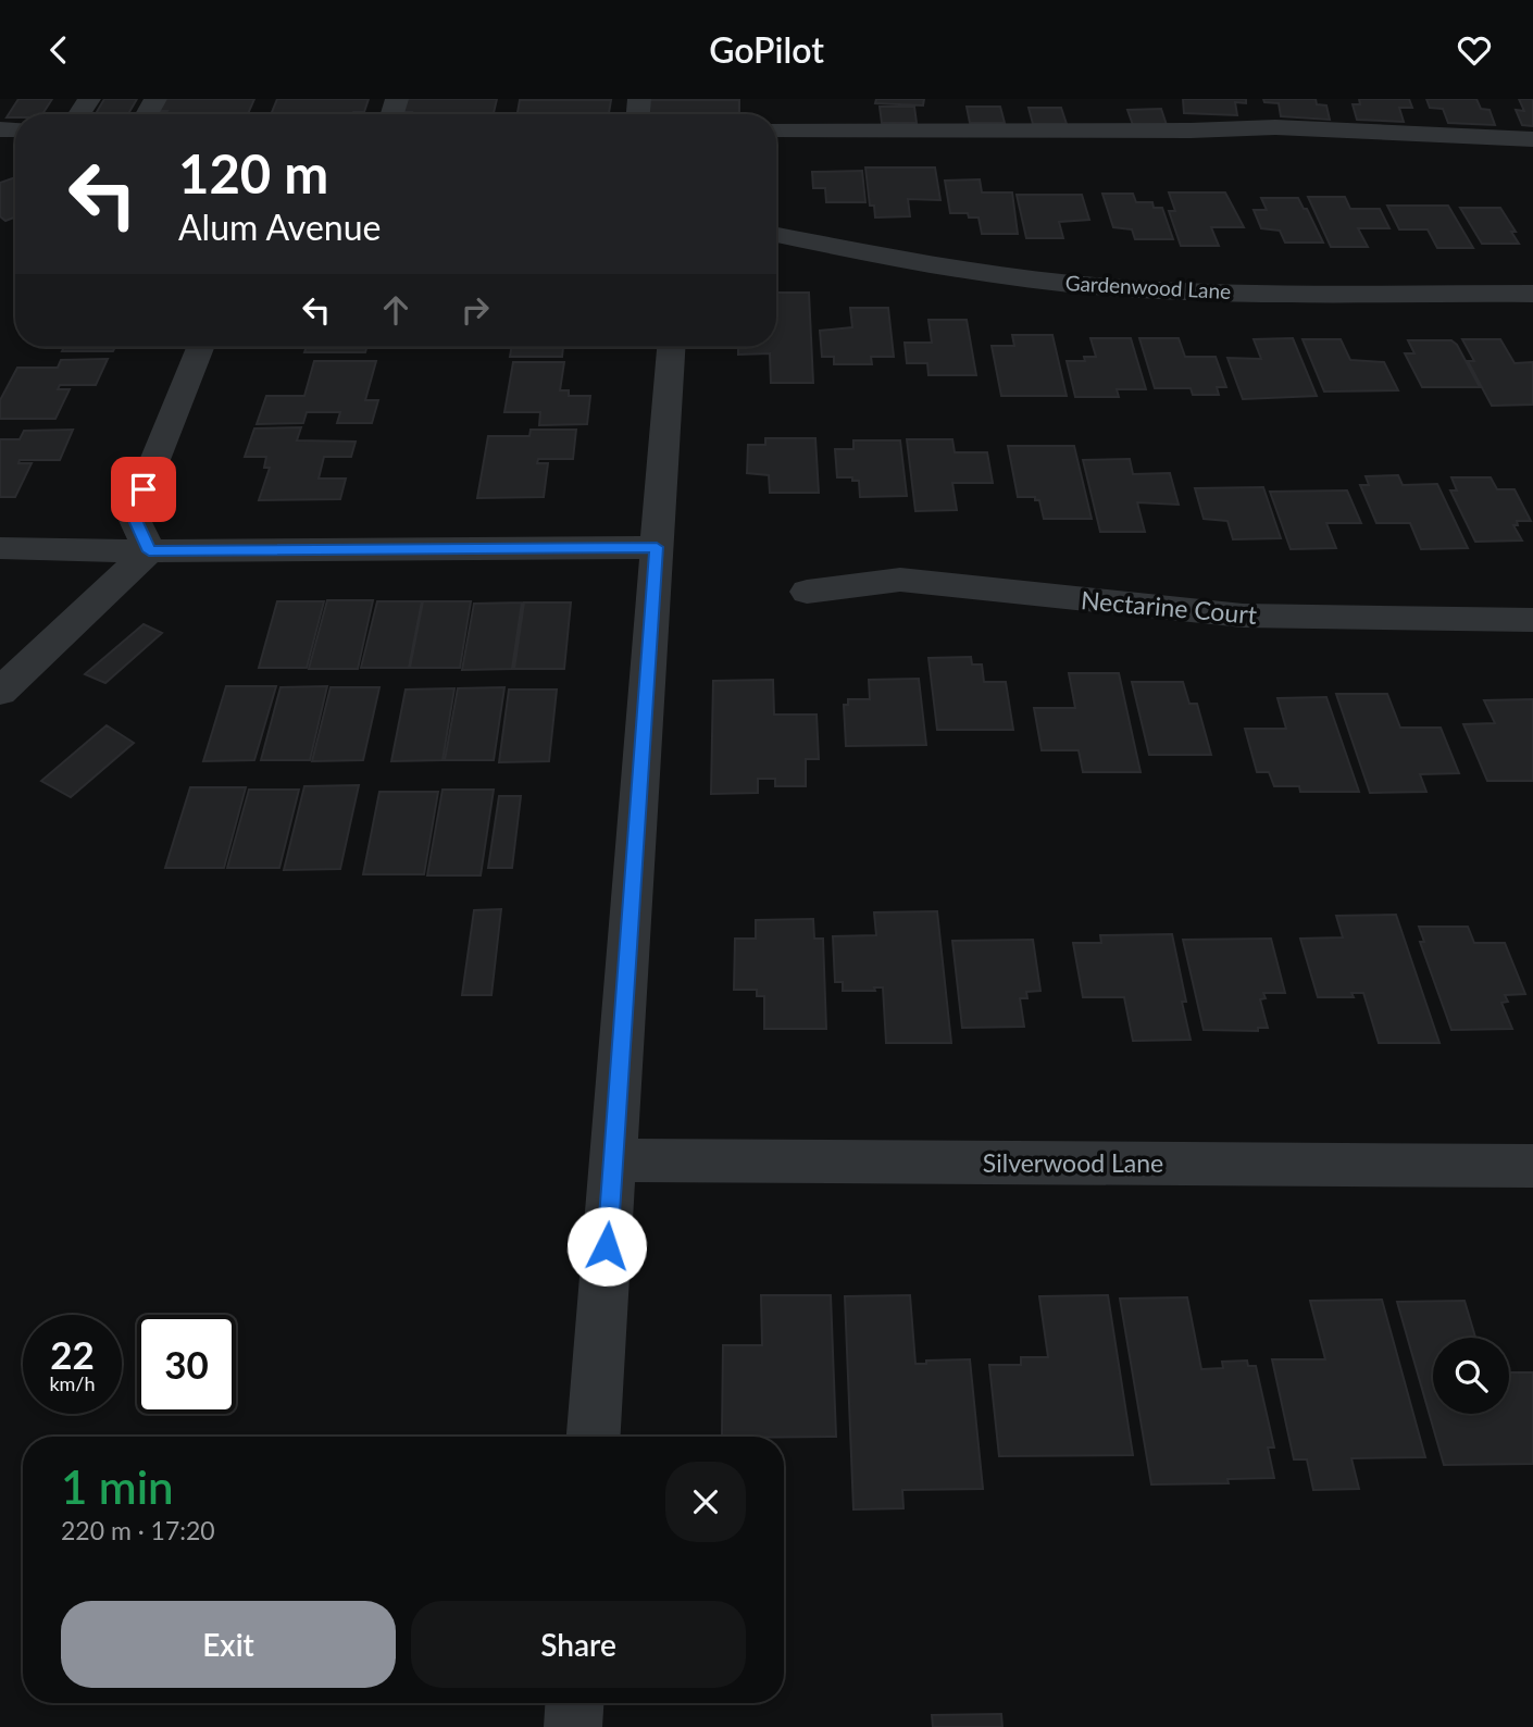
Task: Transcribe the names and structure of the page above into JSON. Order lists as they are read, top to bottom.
{
  "streets": {
    "street": ["Gardenwood Lane", "Nectarine Court", "Silverwood Lane"]
  },
  "page": {
    "header": "GoPilot",
    "turn": ["120 m", "Alum Avenue"],
    "speed": "22 km/h",
    "limit": "30",
    "heading": ["1 min", "220 m · 17:20"],
    "buttons": ["Exit", "Share"]
  }
}
